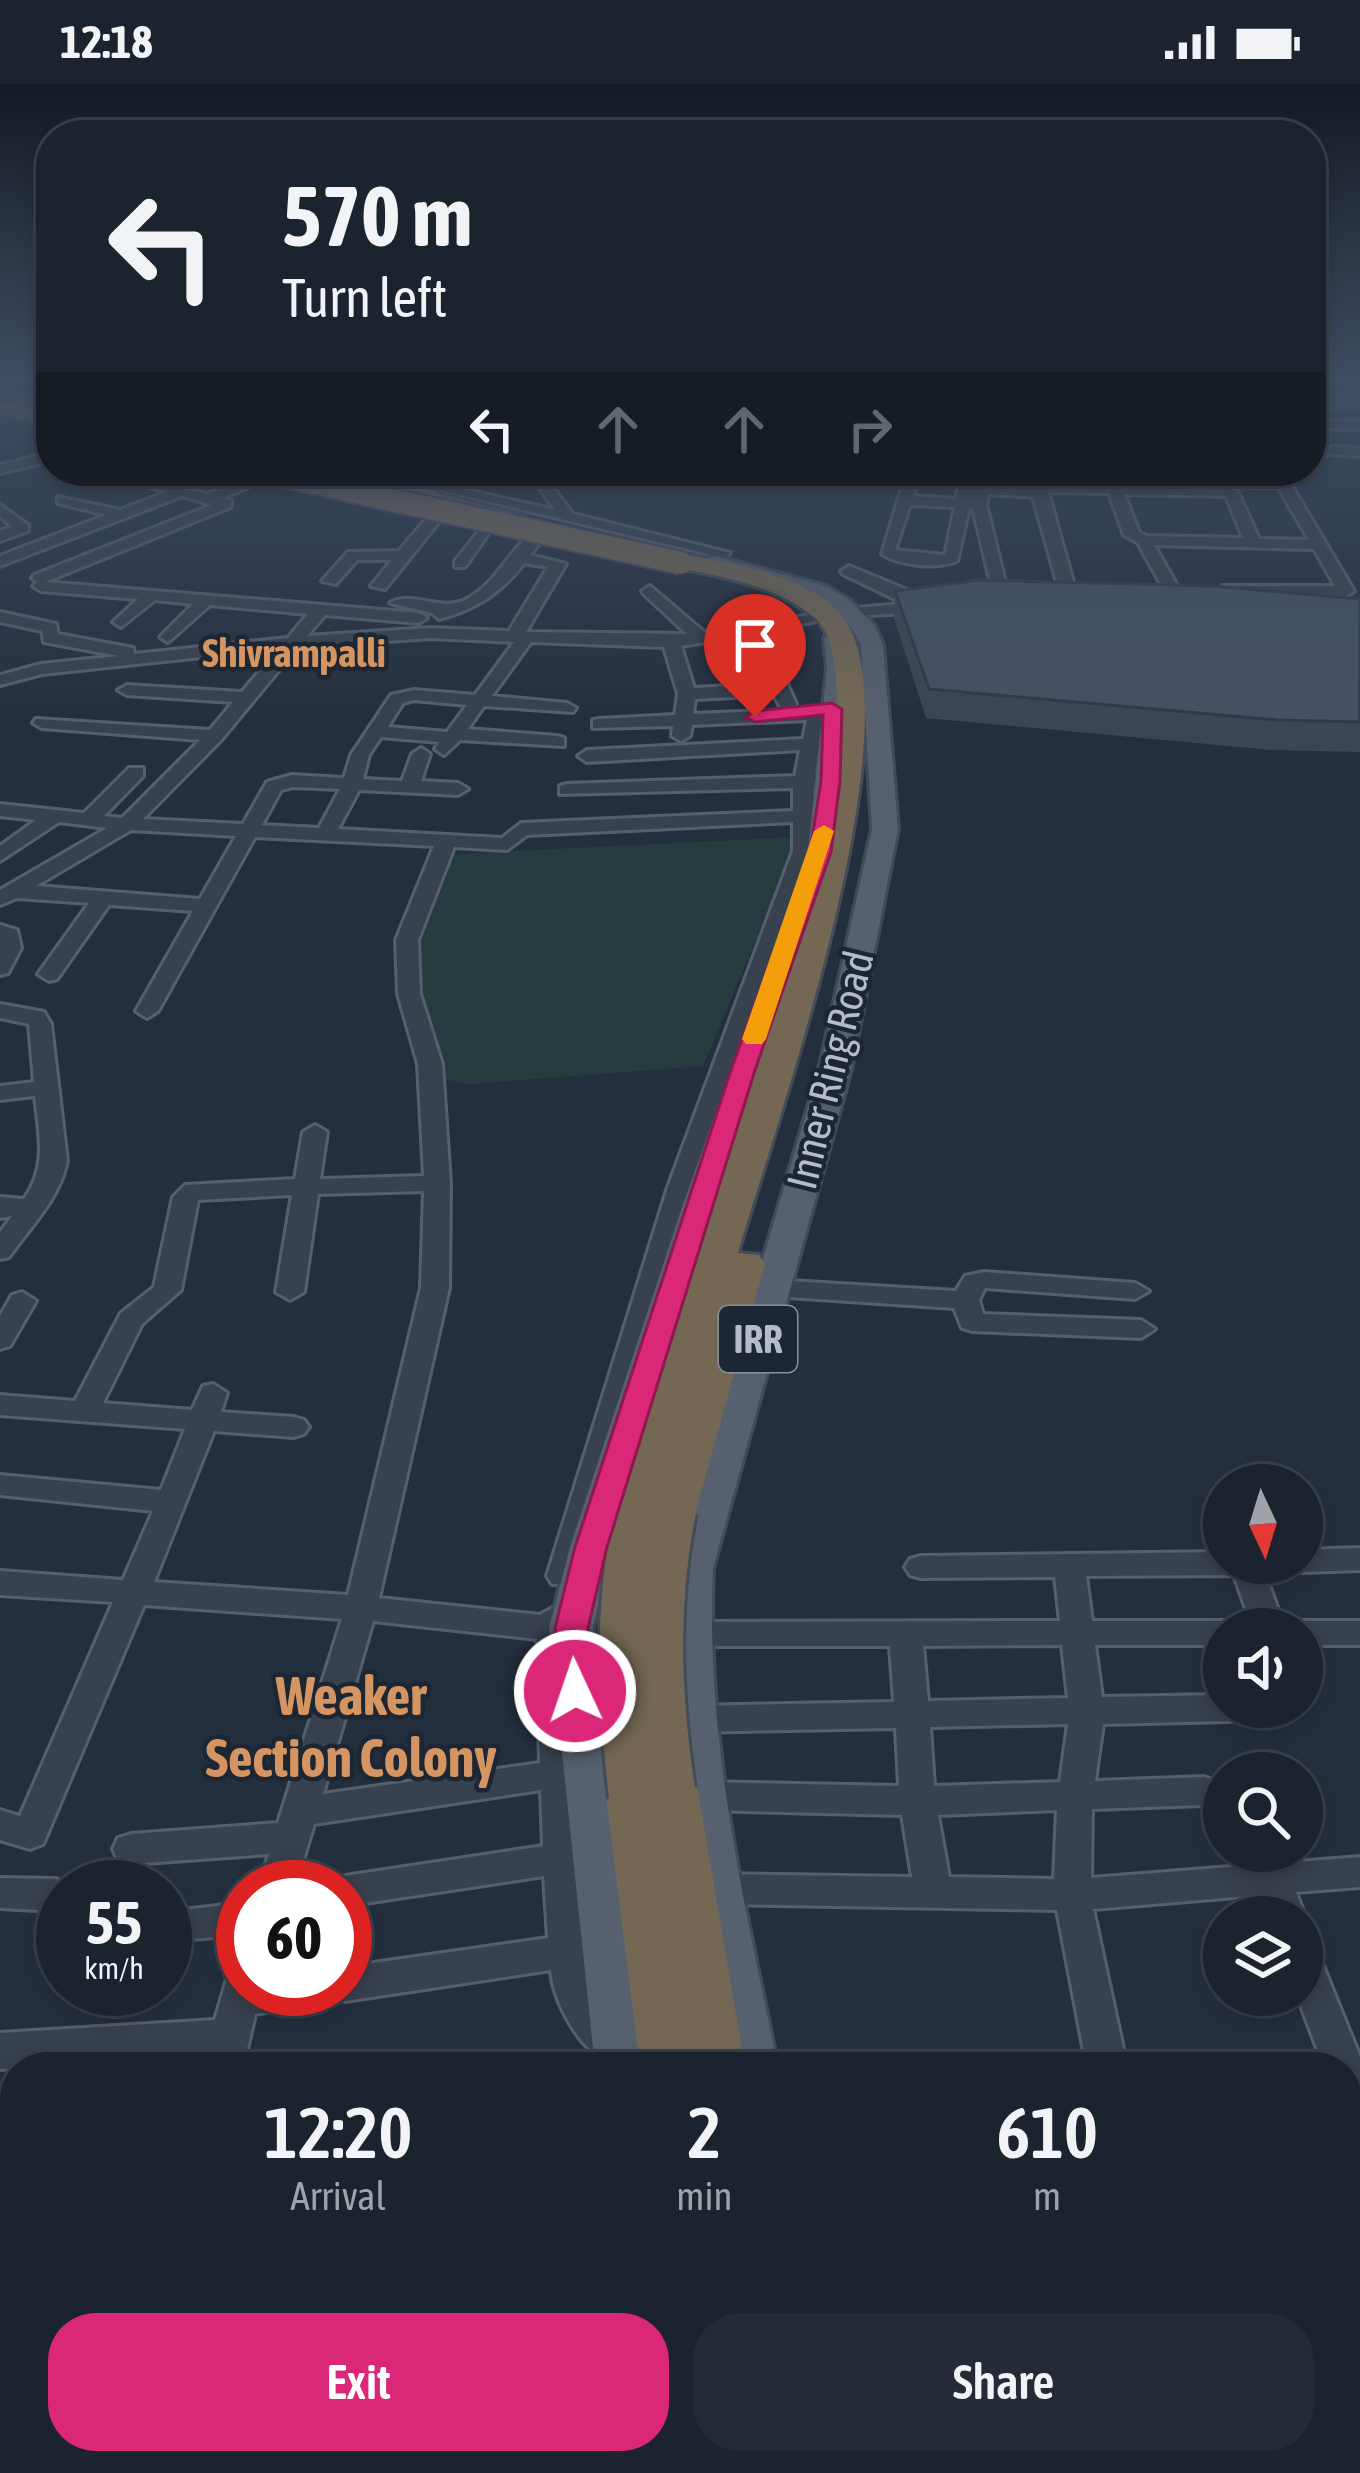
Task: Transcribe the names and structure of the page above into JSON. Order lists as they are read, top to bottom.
{
  "streets": {
    "main road": ["Inner Ring Road", "IRR"]
  },
  "districts": ["Shivrampalli", "Weaker Section Colony"],
  "north": "bottom",
  "page": {
    "status": "12:18",
    "turn": ["570 m", "Turn left"],
    "speed": "55 km/h",
    "limit": "60",
    "eta": [
      "12:20",
      "Arrival",
      "2",
      "min",
      "610",
      "m"
    ],
    "buttons": ["Exit", "Share"]
  }
}
